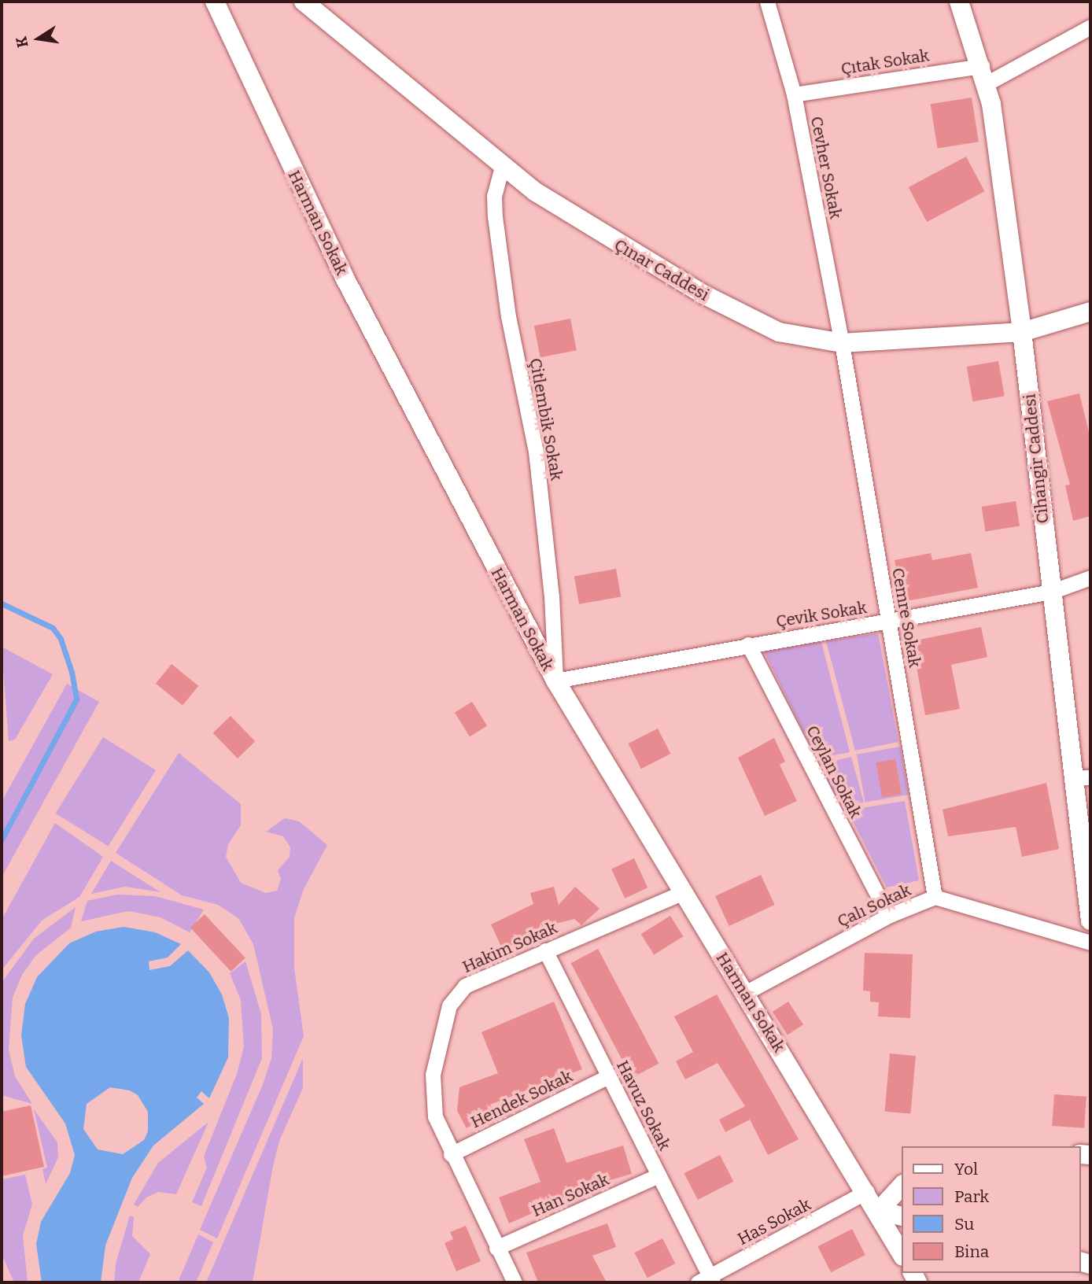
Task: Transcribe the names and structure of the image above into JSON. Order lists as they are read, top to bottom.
{
  "streets": {
    "street": [
      "Çıtak Sokak",
      "Cevher Sokak",
      "Harman Sokak",
      "Çınar Caddesi",
      "Çitlembik Sokak",
      "Cihangir Caddesi",
      "Çevik Sokak",
      "Cemre Sokak",
      "Ceylan Sokak",
      "Çalı Sokak",
      "Hakim Sokak",
      "Hendek Sokak",
      "Havuz Sokak",
      "Han Sokak",
      "Has Sokak"
    ]
  },
  "crossings": [
    ["Çıtak Sokak", "Cevher Sokak"],
    ["Çıtak Sokak", "Cihangir Caddesi"],
    ["Cevher Sokak", "Çınar Caddesi"],
    ["Cevher Sokak", "Cemre Sokak"],
    ["Harman Sokak", "Çitlembik Sokak"],
    ["Harman Sokak", "Çevik Sokak"],
    ["Harman Sokak", "Çalı Sokak"],
    ["Harman Sokak", "Hakim Sokak"],
    ["Harman Sokak", "Has Sokak"],
    ["Çınar Caddesi", "Çitlembik Sokak"],
    ["Çınar Caddesi", "Cihangir Caddesi"],
    ["Çınar Caddesi", "Cemre Sokak"],
    ["Çitlembik Sokak", "Çevik Sokak"],
    ["Cihangir Caddesi", "Çevik Sokak"],
    ["Çevik Sokak", "Cemre Sokak"],
    ["Çevik Sokak", "Ceylan Sokak"],
    ["Cemre Sokak", "Çalı Sokak"],
    ["Ceylan Sokak", "Çalı Sokak"],
    ["Hakim Sokak", "Hendek Sokak"],
    ["Hakim Sokak", "Havuz Sokak"],
    ["Hakim Sokak", "Han Sokak"],
    ["Hendek Sokak", "Havuz Sokak"],
    ["Havuz Sokak", "Han Sokak"],
    ["Havuz Sokak", "Has Sokak"]
  ],
  "legend": [
    "Yol",
    "Park",
    "Su",
    "Bina"
  ],
  "north": "left"
}
